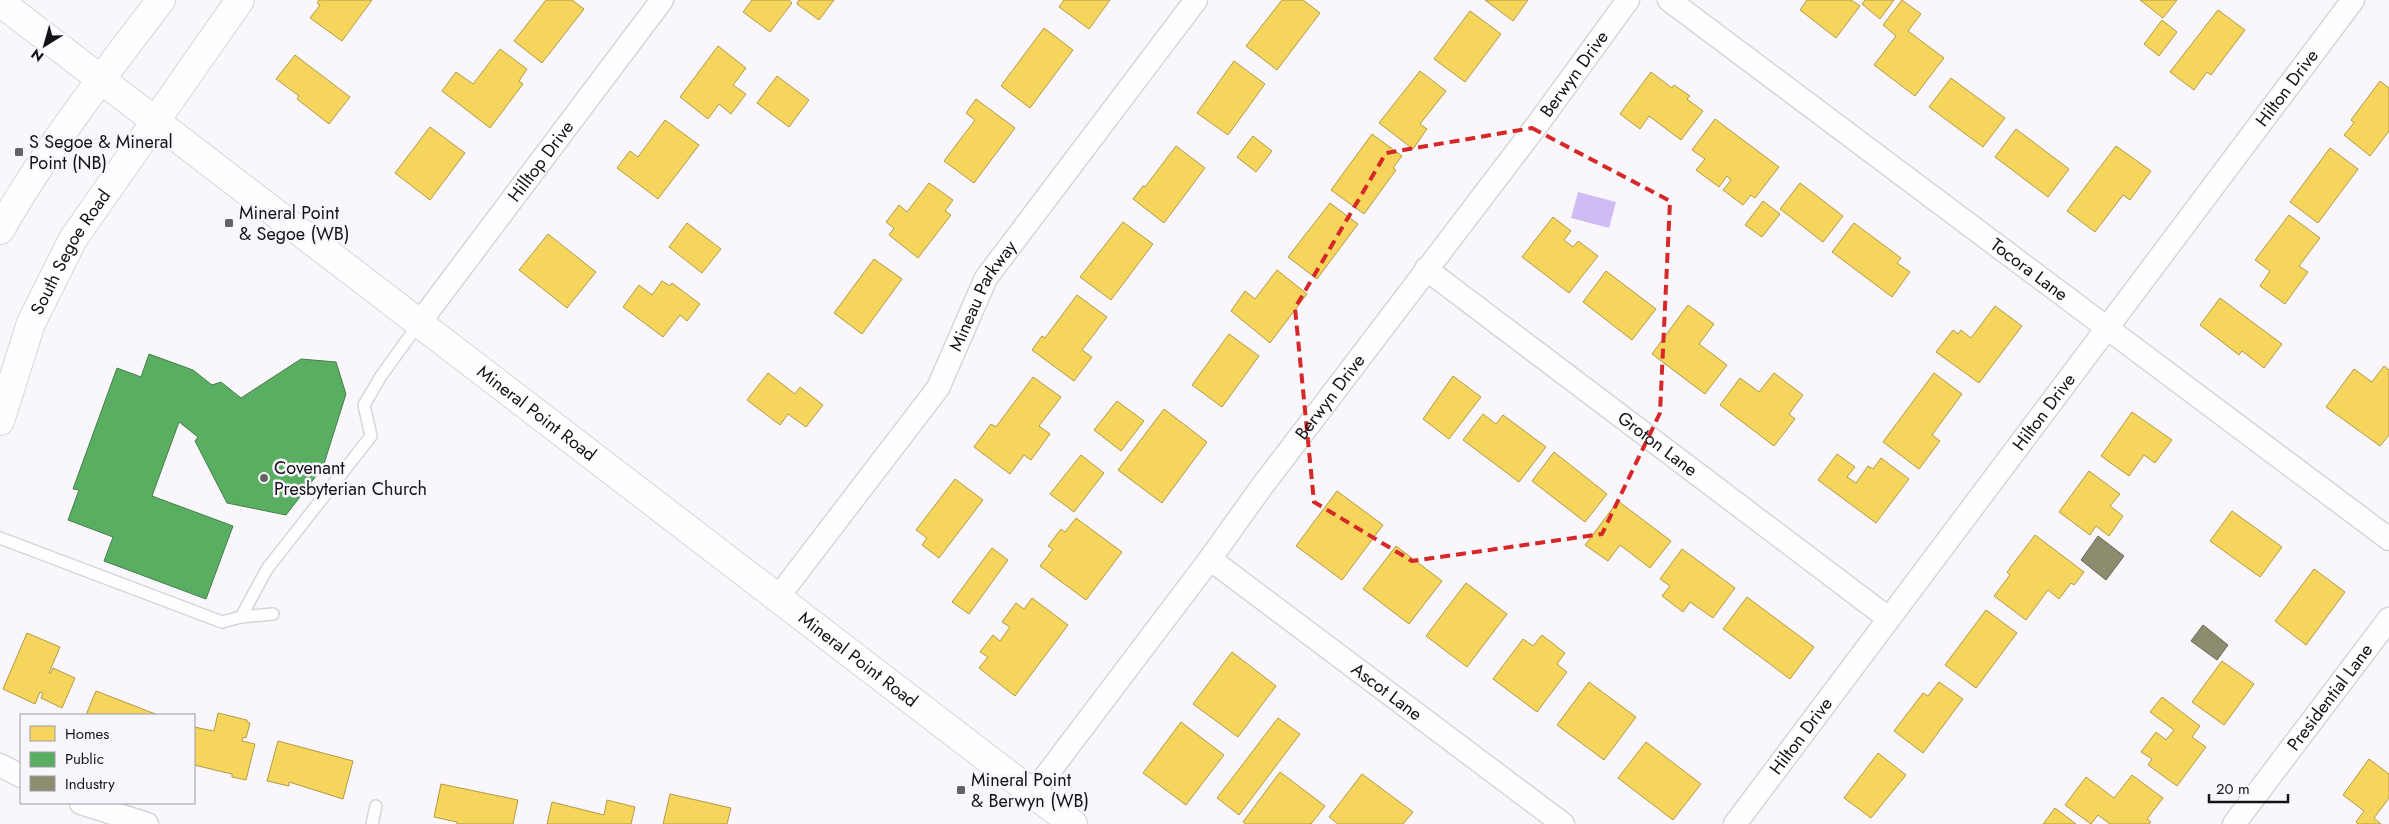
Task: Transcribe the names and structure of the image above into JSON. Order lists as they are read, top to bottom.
{
  "streets": {
    "main road": ["South Segoe Road", "Mineral Point Road"],
    "street": [
      "Berwyn Drive",
      "Hilton Drive",
      "Hilltop Drive",
      "Tocora Lane",
      "Mineau Parkway",
      "Groton Lane",
      "Ascot Lane",
      "Presidential Lane"
    ]
  },
  "crossings": [
    ["Berwyn Drive", "Mineral Point Road"],
    ["Berwyn Drive", "Groton Lane"],
    ["Berwyn Drive", "Ascot Lane"],
    ["Hilton Drive", "Tocora Lane"],
    ["Hilton Drive", "Groton Lane"],
    ["Hilltop Drive", "Mineral Point Road"],
    ["South Segoe Road", "Mineral Point Road"],
    ["Mineau Parkway", "Mineral Point Road"]
  ],
  "places": {
    "transit": ["S Segoe & Mineral Point (NB)", "Mineral Point & Segoe (WB)", "Mineral Point & Berwyn (WB)"],
    "other": ["Covenant Presbyterian Church"]
  },
  "legend": ["Homes", "Public", "Industry"],
  "scale_bar": "20 m",
  "north": "bottom left"
}
